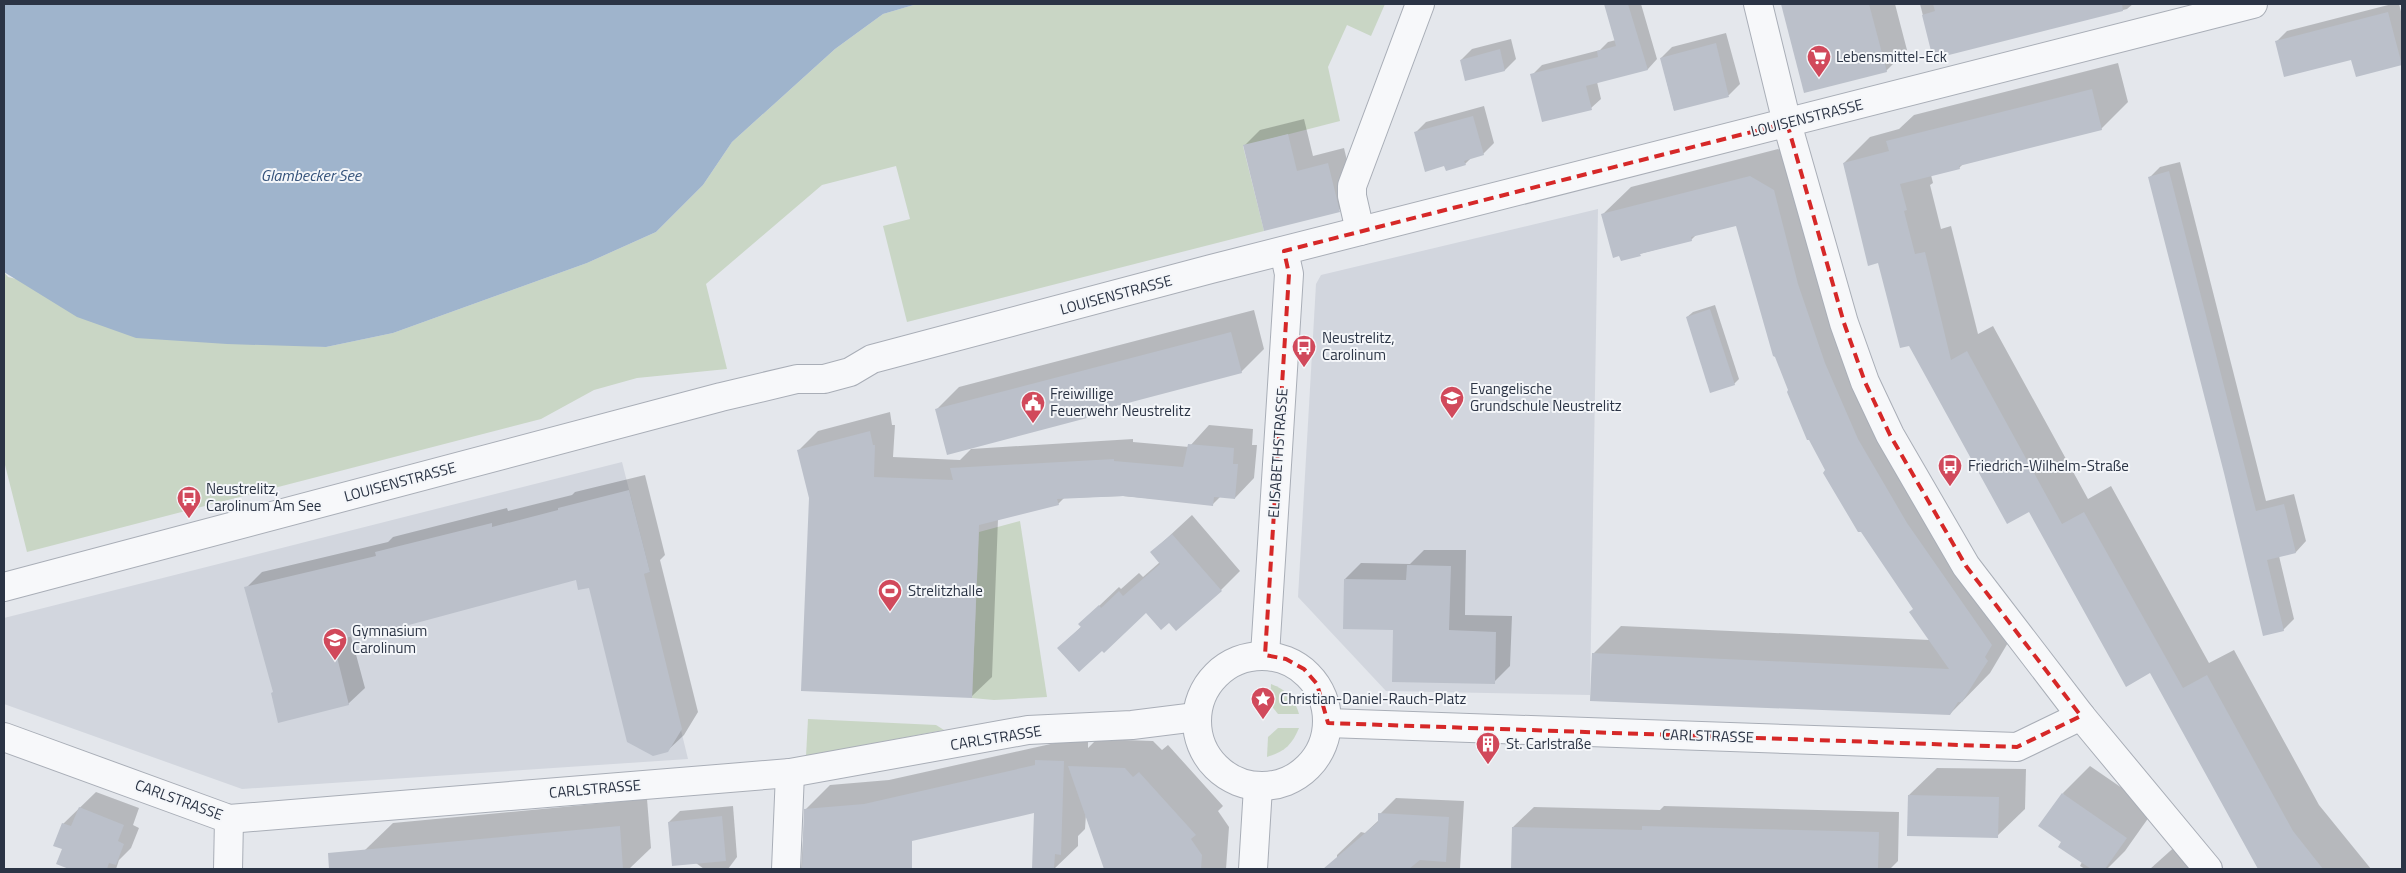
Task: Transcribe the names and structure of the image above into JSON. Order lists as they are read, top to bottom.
{
  "streets": {
    "street": ["LOUISENSTRASSE", "ELISABETHSTRASSE", "CARLSTRASSE"]
  },
  "crossings": [
    ["LOUISENSTRASSE", "ELISABETHSTRASSE"],
    ["ELISABETHSTRASSE", "CARLSTRASSE"]
  ],
  "water": ["Glambecker See"],
  "places": {
    "supermarket": ["Lebensmittel-Eck"],
    "bus stop": ["Neustrelitz, Carolinum", "Friedrich-Wilhelm-Straße", "Neustrelitz, Carolinum Am See"],
    "school or university": ["Evangelische Grundschule Neustrelitz", "Gymnasium Carolinum"],
    "public building": ["Freiwillige Feuerwehr Neustrelitz"],
    "sports": ["Strelitzhalle"],
    "place": ["Christian-Daniel-Rauch-Platz"],
    "building": ["St. Carlstraße"]
  }
}
